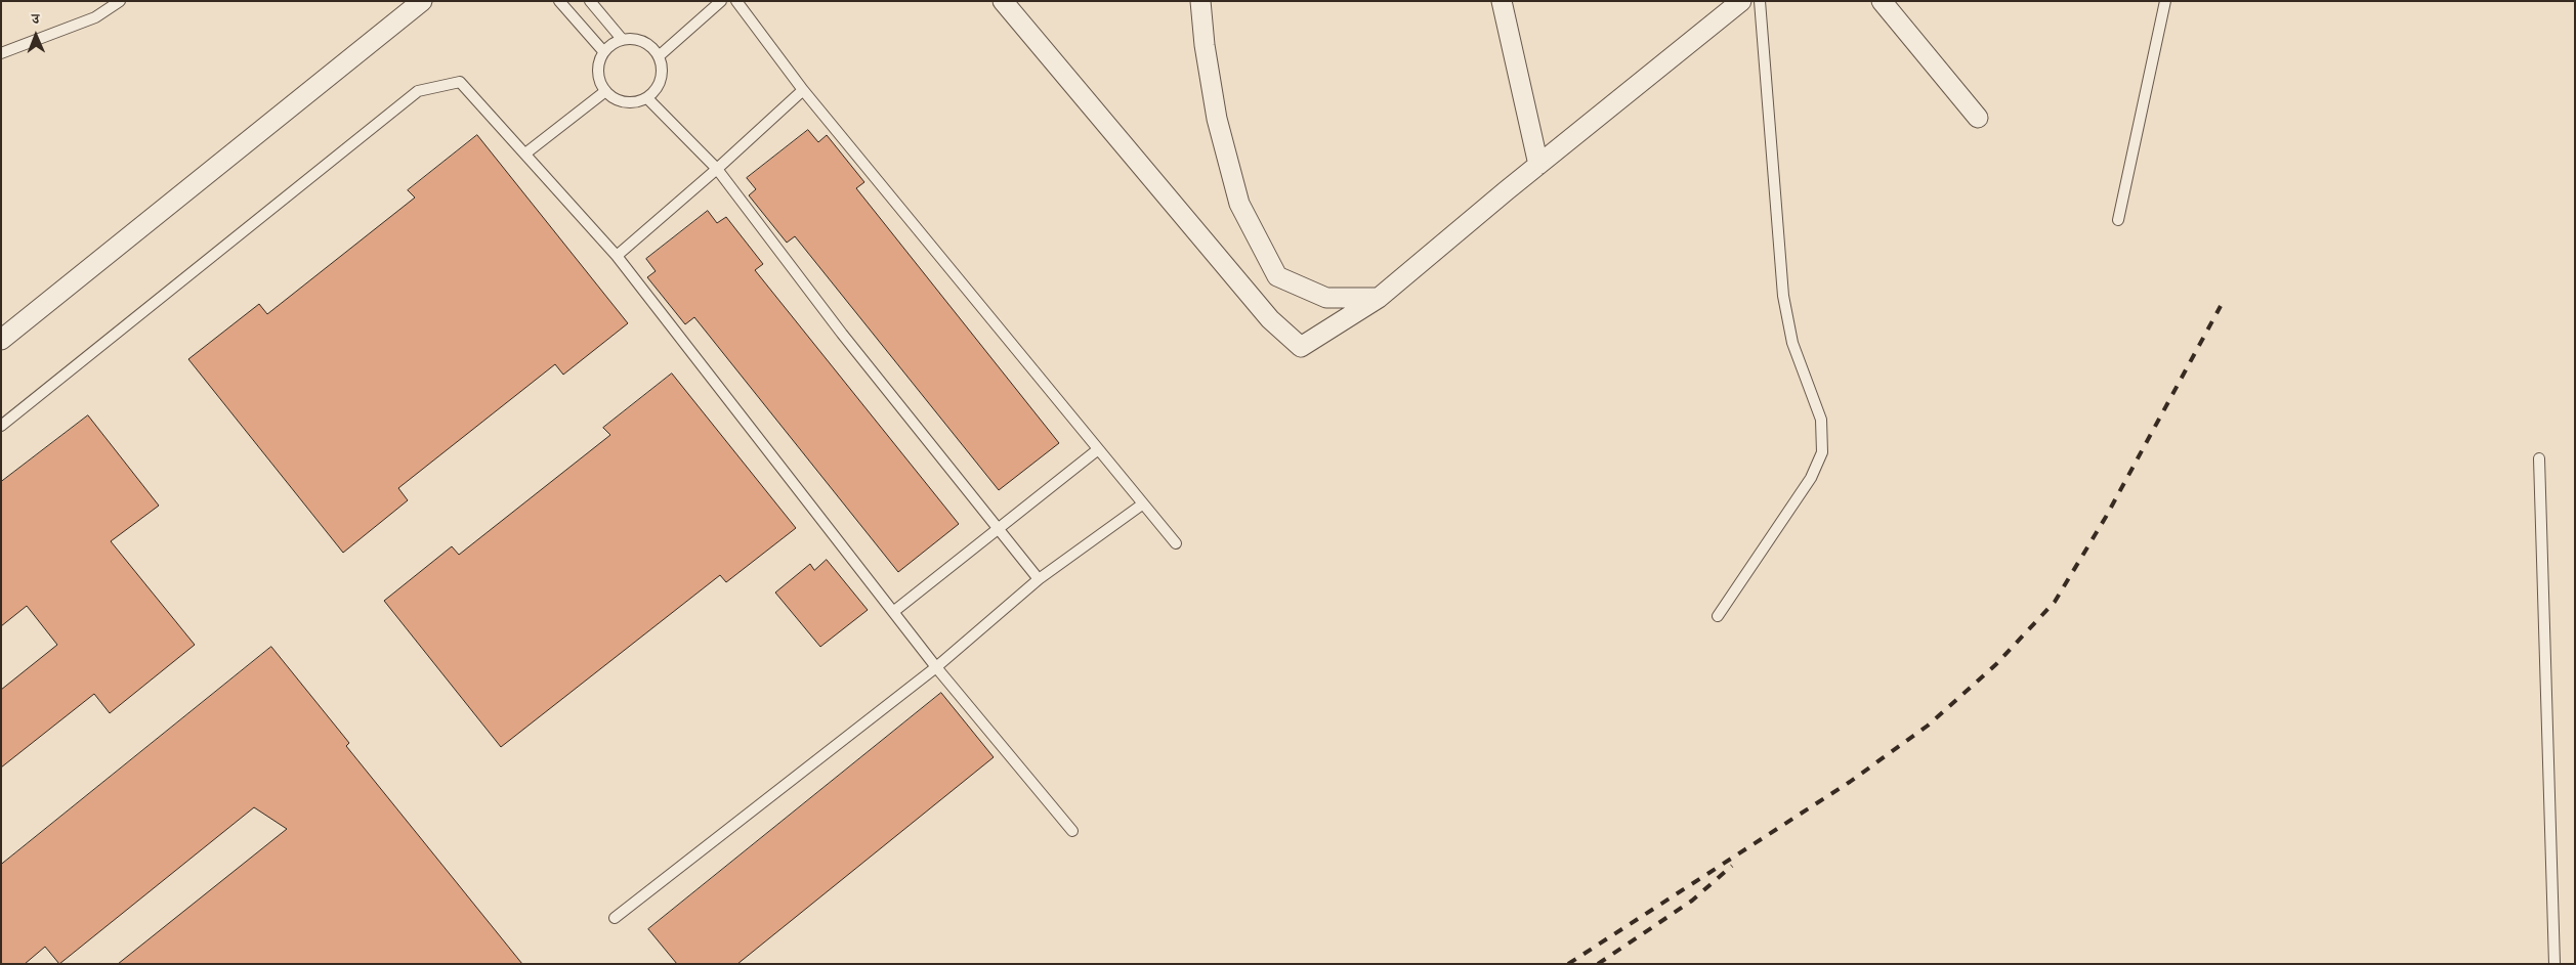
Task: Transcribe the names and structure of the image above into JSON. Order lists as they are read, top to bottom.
{
  "north": "top"
}
